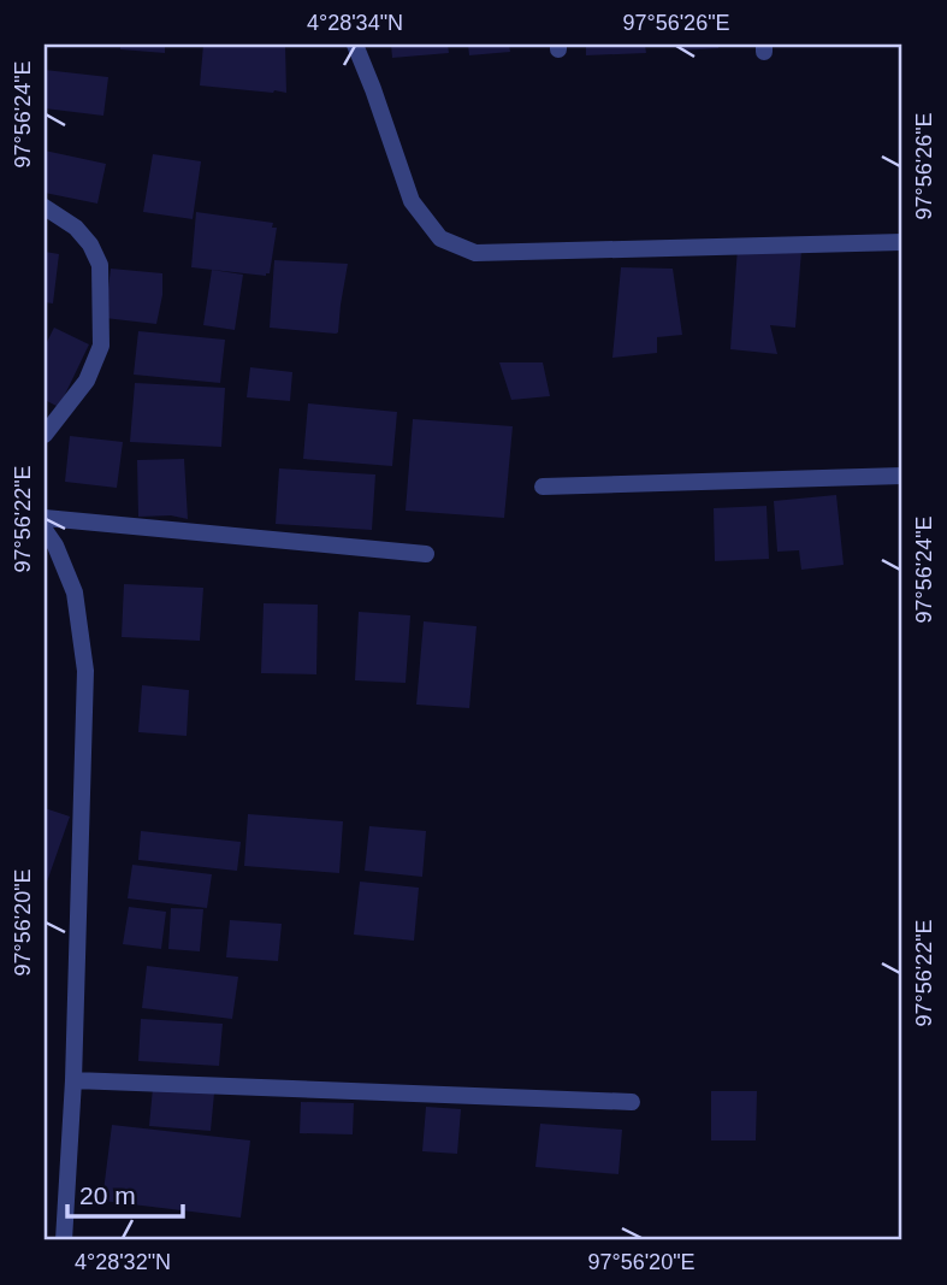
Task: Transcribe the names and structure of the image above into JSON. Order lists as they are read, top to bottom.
{
  "scale_bar": "20 m",
  "coordinates": [
    "4°28'34\"N",
    "97°56'26\"E",
    "97°56'24\"E",
    "97°56'22\"E",
    "97°56'20\"E",
    "4°28'32\"N"
  ]
}
